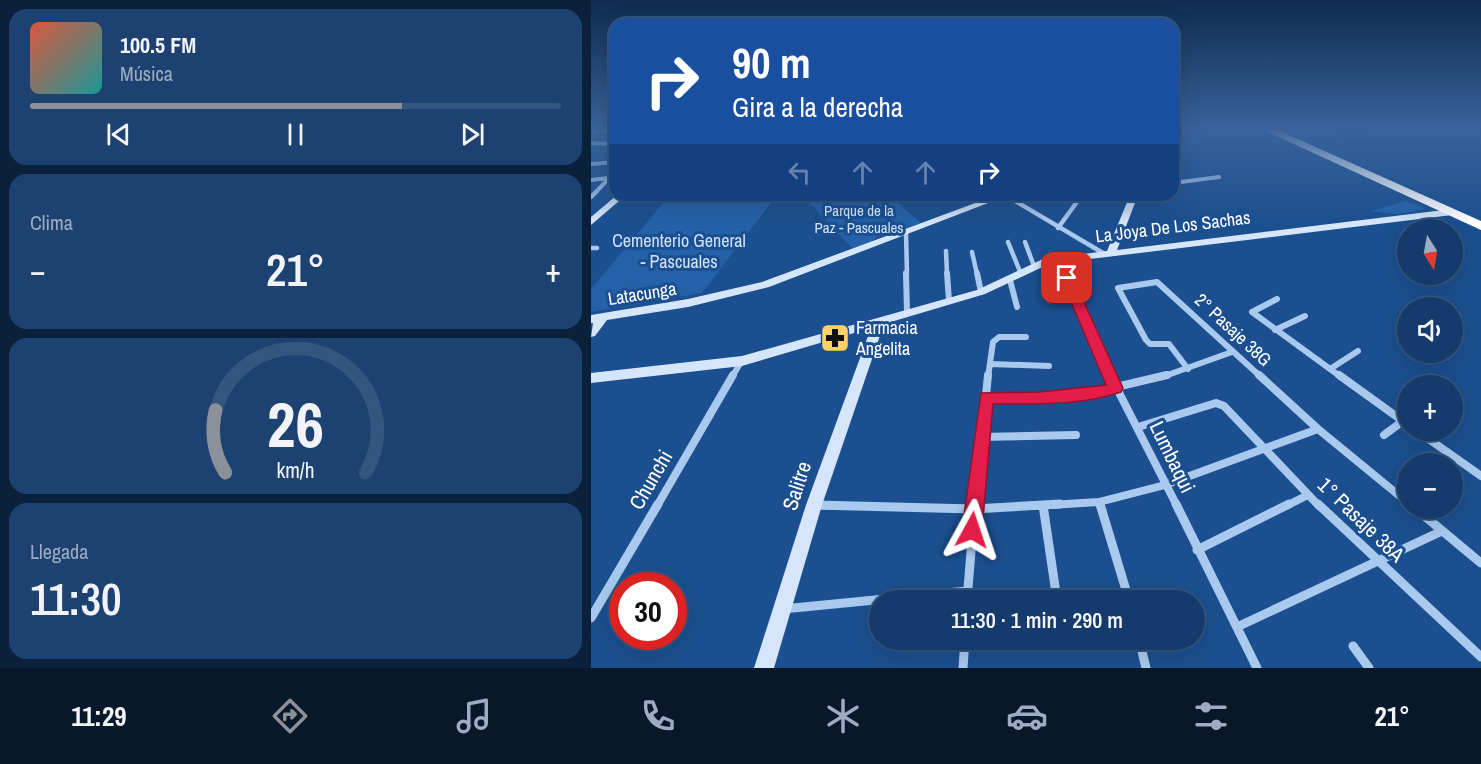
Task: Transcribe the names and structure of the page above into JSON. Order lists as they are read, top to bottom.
{
  "streets": {
    "street": [
      "La Joya De Los Sachas",
      "Latacunga",
      "2° Pasaje 38G",
      "Lumbaqui",
      "Chunchi",
      "Salitre",
      "1° Pasaje 38A"
    ]
  },
  "crossings": [
    ["La Joya De Los Sachas", "Lumbaqui"],
    ["La Joya De Los Sachas", "Chunchi"],
    ["La Joya De Los Sachas", "Salitre"],
    ["Lumbaqui", "1° Pasaje 38A"]
  ],
  "parks": ["Parque de la Paz - Pascuales", "Cementerio General - Pascuales"],
  "places": {
    "pharmacy": ["Farmacia Angelita"]
  },
  "north": "bottom",
  "page": {
    "turn": ["90 m", "Gira a la derecha"],
    "song": ["100.5 FM", "Música"],
    "tile": [
      "Clima",
      ["Llegada", "11:30"]
    ],
    "map_buttons": ["+", "−"],
    "heat": ["−", "21°", "+"],
    "limit": "30",
    "trip": "11:30 · 1 min · 290 m",
    "tabs": ["11:29", "21°"],
    "gauge": ["26", "km/h"]
  }
}
